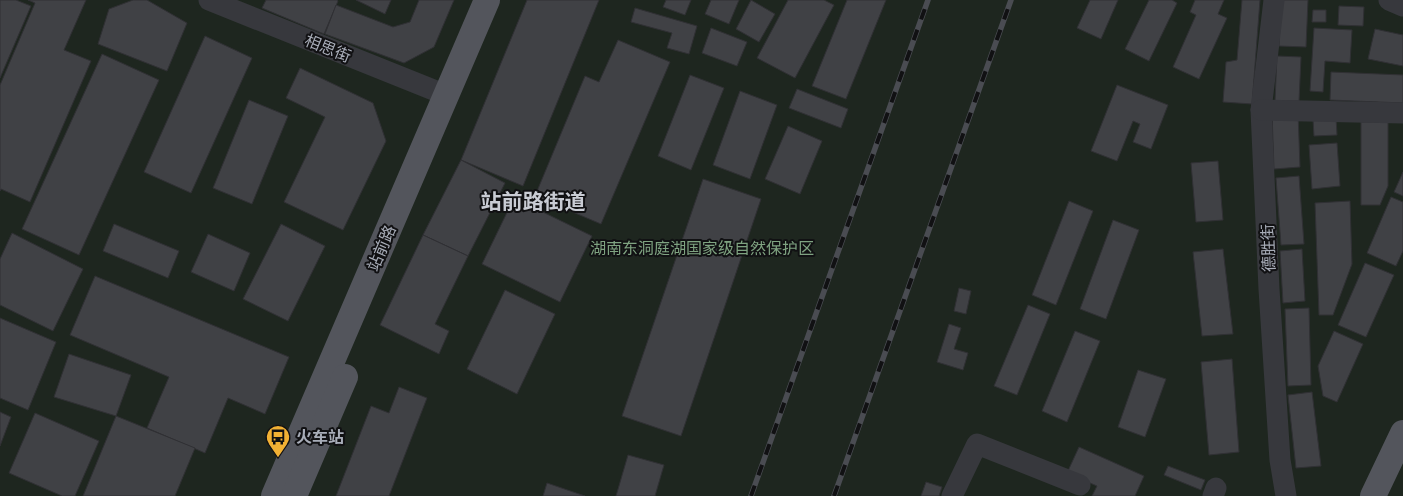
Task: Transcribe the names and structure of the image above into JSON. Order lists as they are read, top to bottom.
{
  "streets": {
    "main road": ["站前路"],
    "street": ["相思街", "德胜街"]
  },
  "crossings": [
    ["相思街", "站前路"]
  ],
  "districts": ["站前路街道"],
  "parks": ["湖南东洞庭湖国家级自然保护区"],
  "places": {
    "bus stop": ["火车站"]
  }
}
